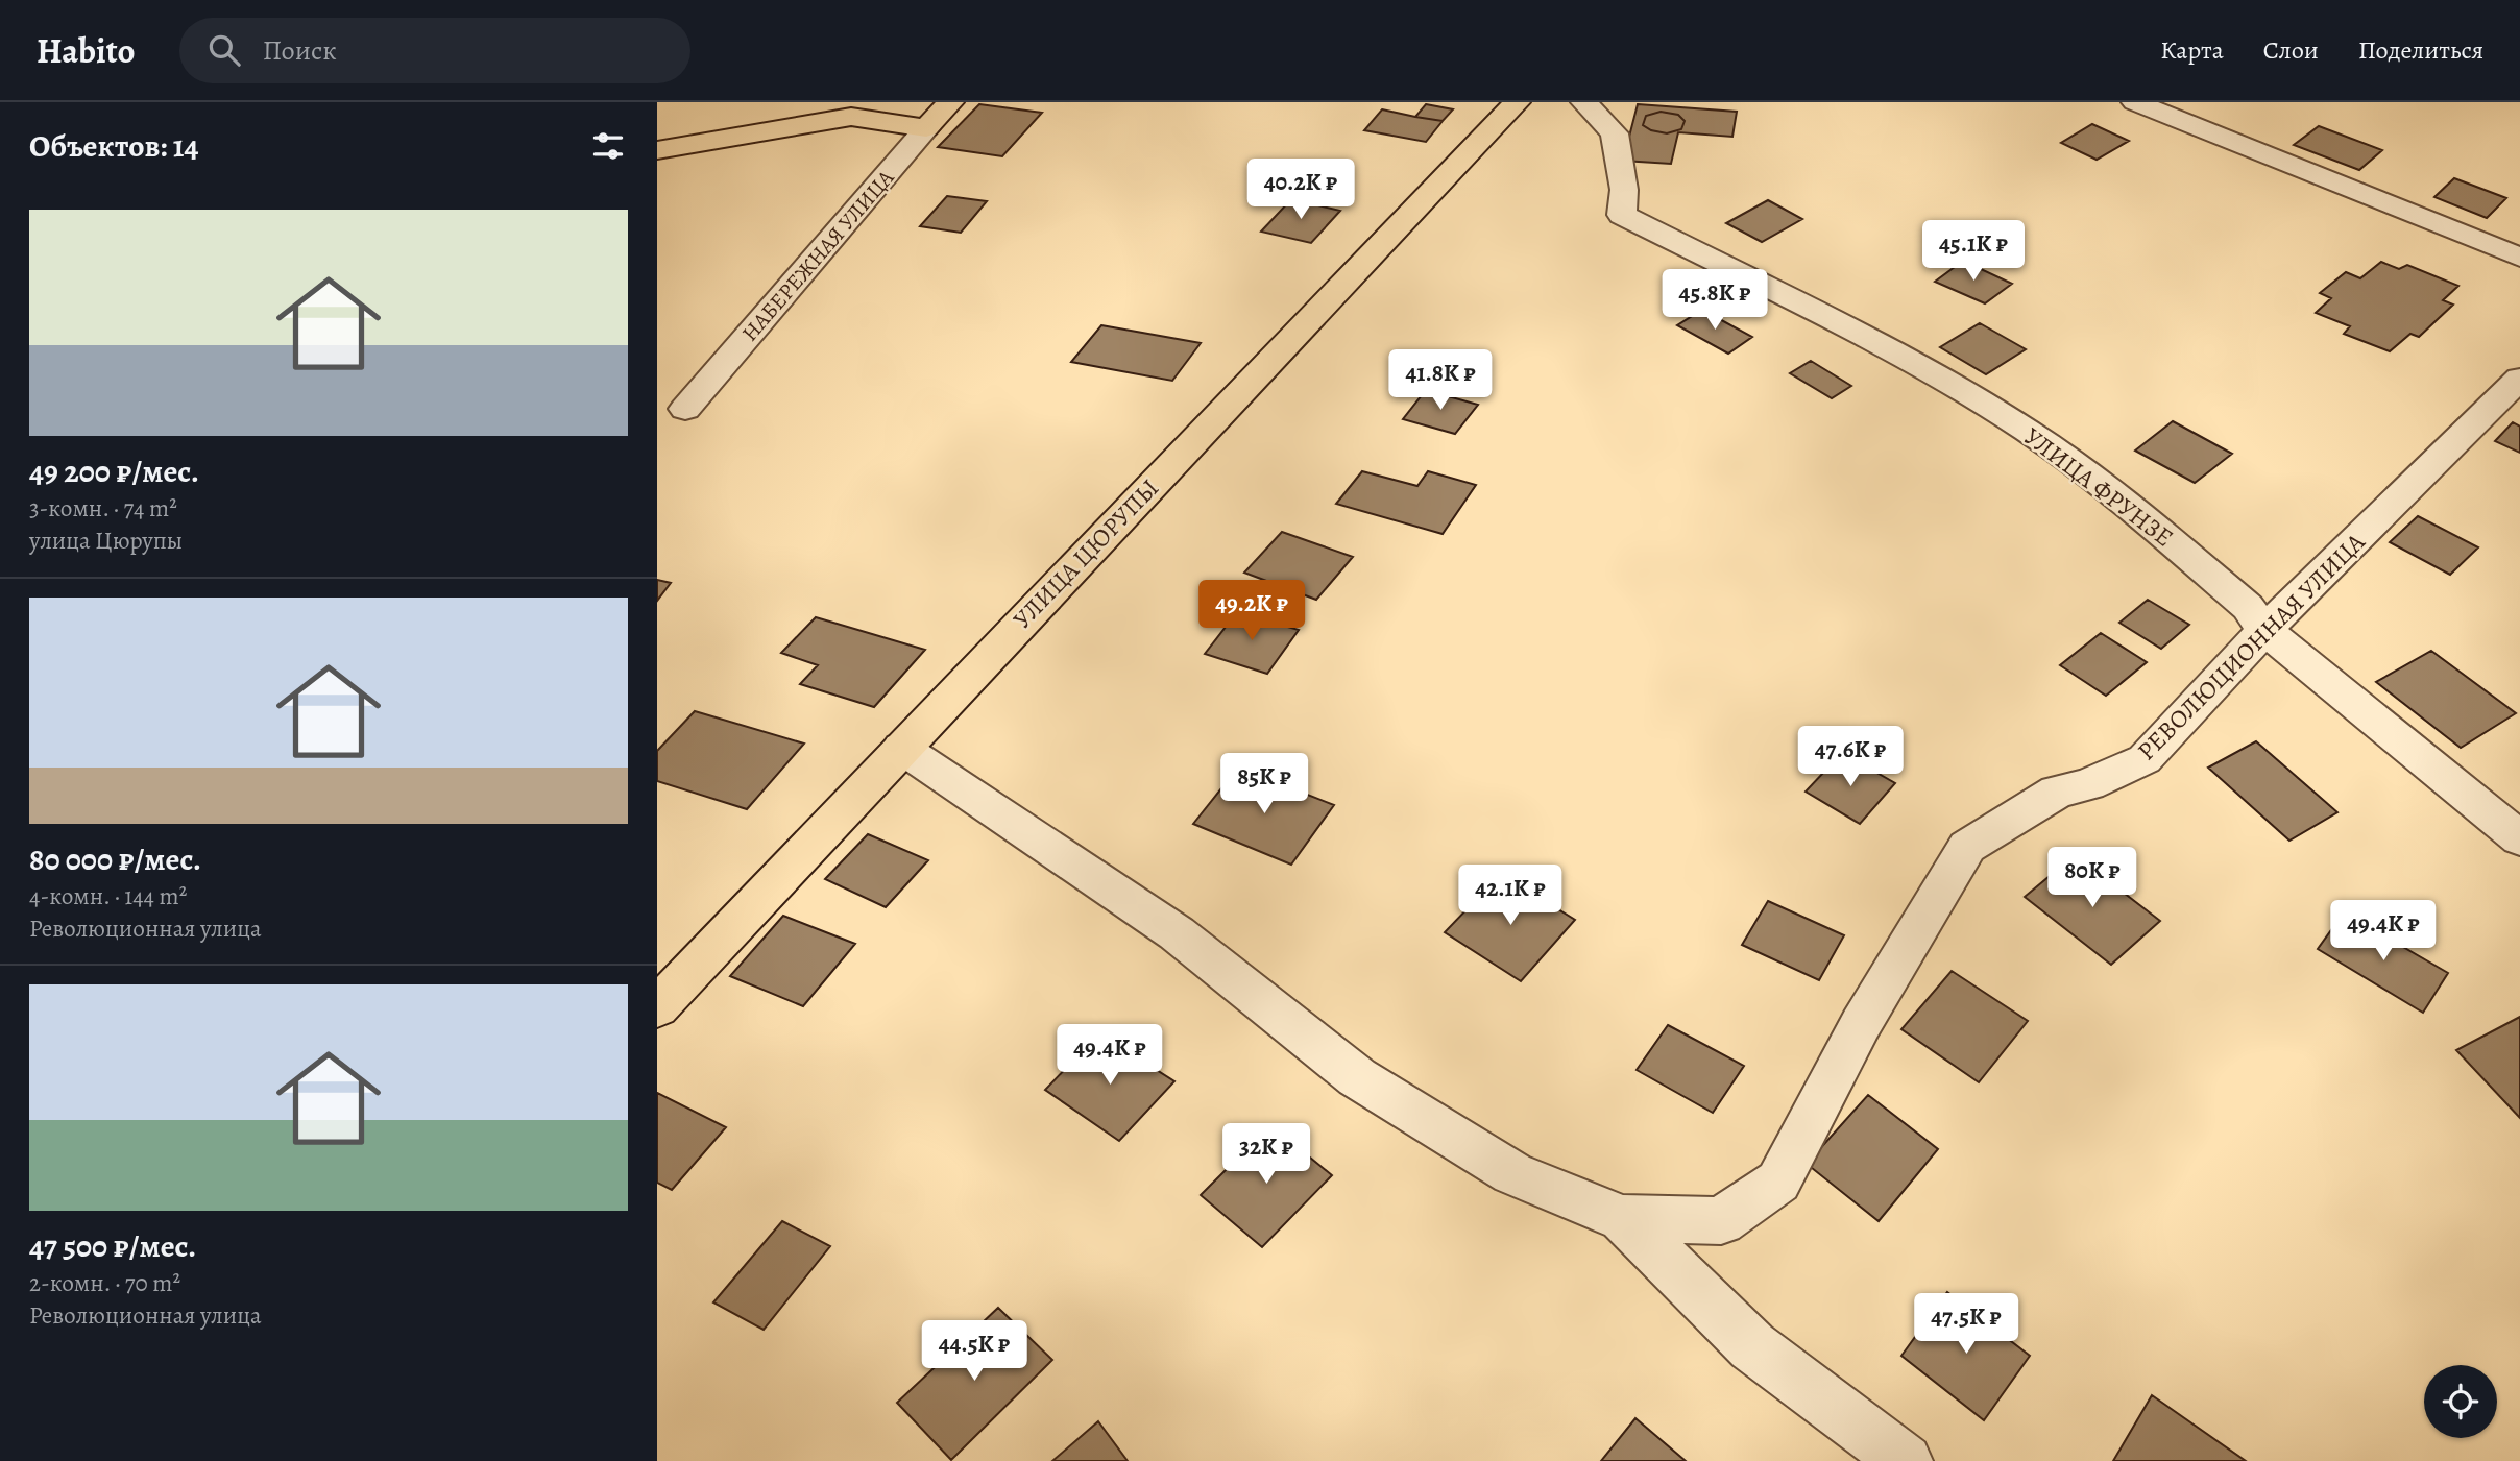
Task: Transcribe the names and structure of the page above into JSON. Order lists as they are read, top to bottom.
{
  "streets": {
    "main road": ["НАБЕРЕЖНАЯ УЛИЦА", "УЛИЦА ЦЮРУПЫ"],
    "street": ["УЛИЦА ФРУНЗЕ", "РЕВОЛЮЦИОННАЯ УЛИЦА"]
  },
  "crossings": [
    ["УЛИЦА ФРУНЗЕ", "РЕВОЛЮЦИОННАЯ УЛИЦА"]
  ],
  "page": {
    "header": "Habito",
    "search": "Поиск",
    "nav": ["Карта", "Слои", "Поделиться"],
    "heading": "Объектов: 14",
    "price": [
      "40.2K ₽",
      "45.1K ₽",
      "45.8K ₽",
      "41.8K ₽",
      "49.2K ₽",
      "47.6K ₽",
      "85K ₽",
      "80K ₽",
      "42.1K ₽",
      "49.4K ₽",
      "49.4K ₽",
      "32K ₽",
      "47.5K ₽",
      "44.5K ₽"
    ],
    "list": [
      {
        "name": "49 200 ₽/мес.",
        "note": "3-комн. · 74 m² · улица Цюрупы"
      },
      {
        "name": "80 000 ₽/мес.",
        "note": "4-комн. · 144 m² · Революционная улица"
      },
      {
        "name": "47 500 ₽/мес.",
        "note": "2-комн. · 70 m² · Революционная улица"
      }
    ]
  }
}
